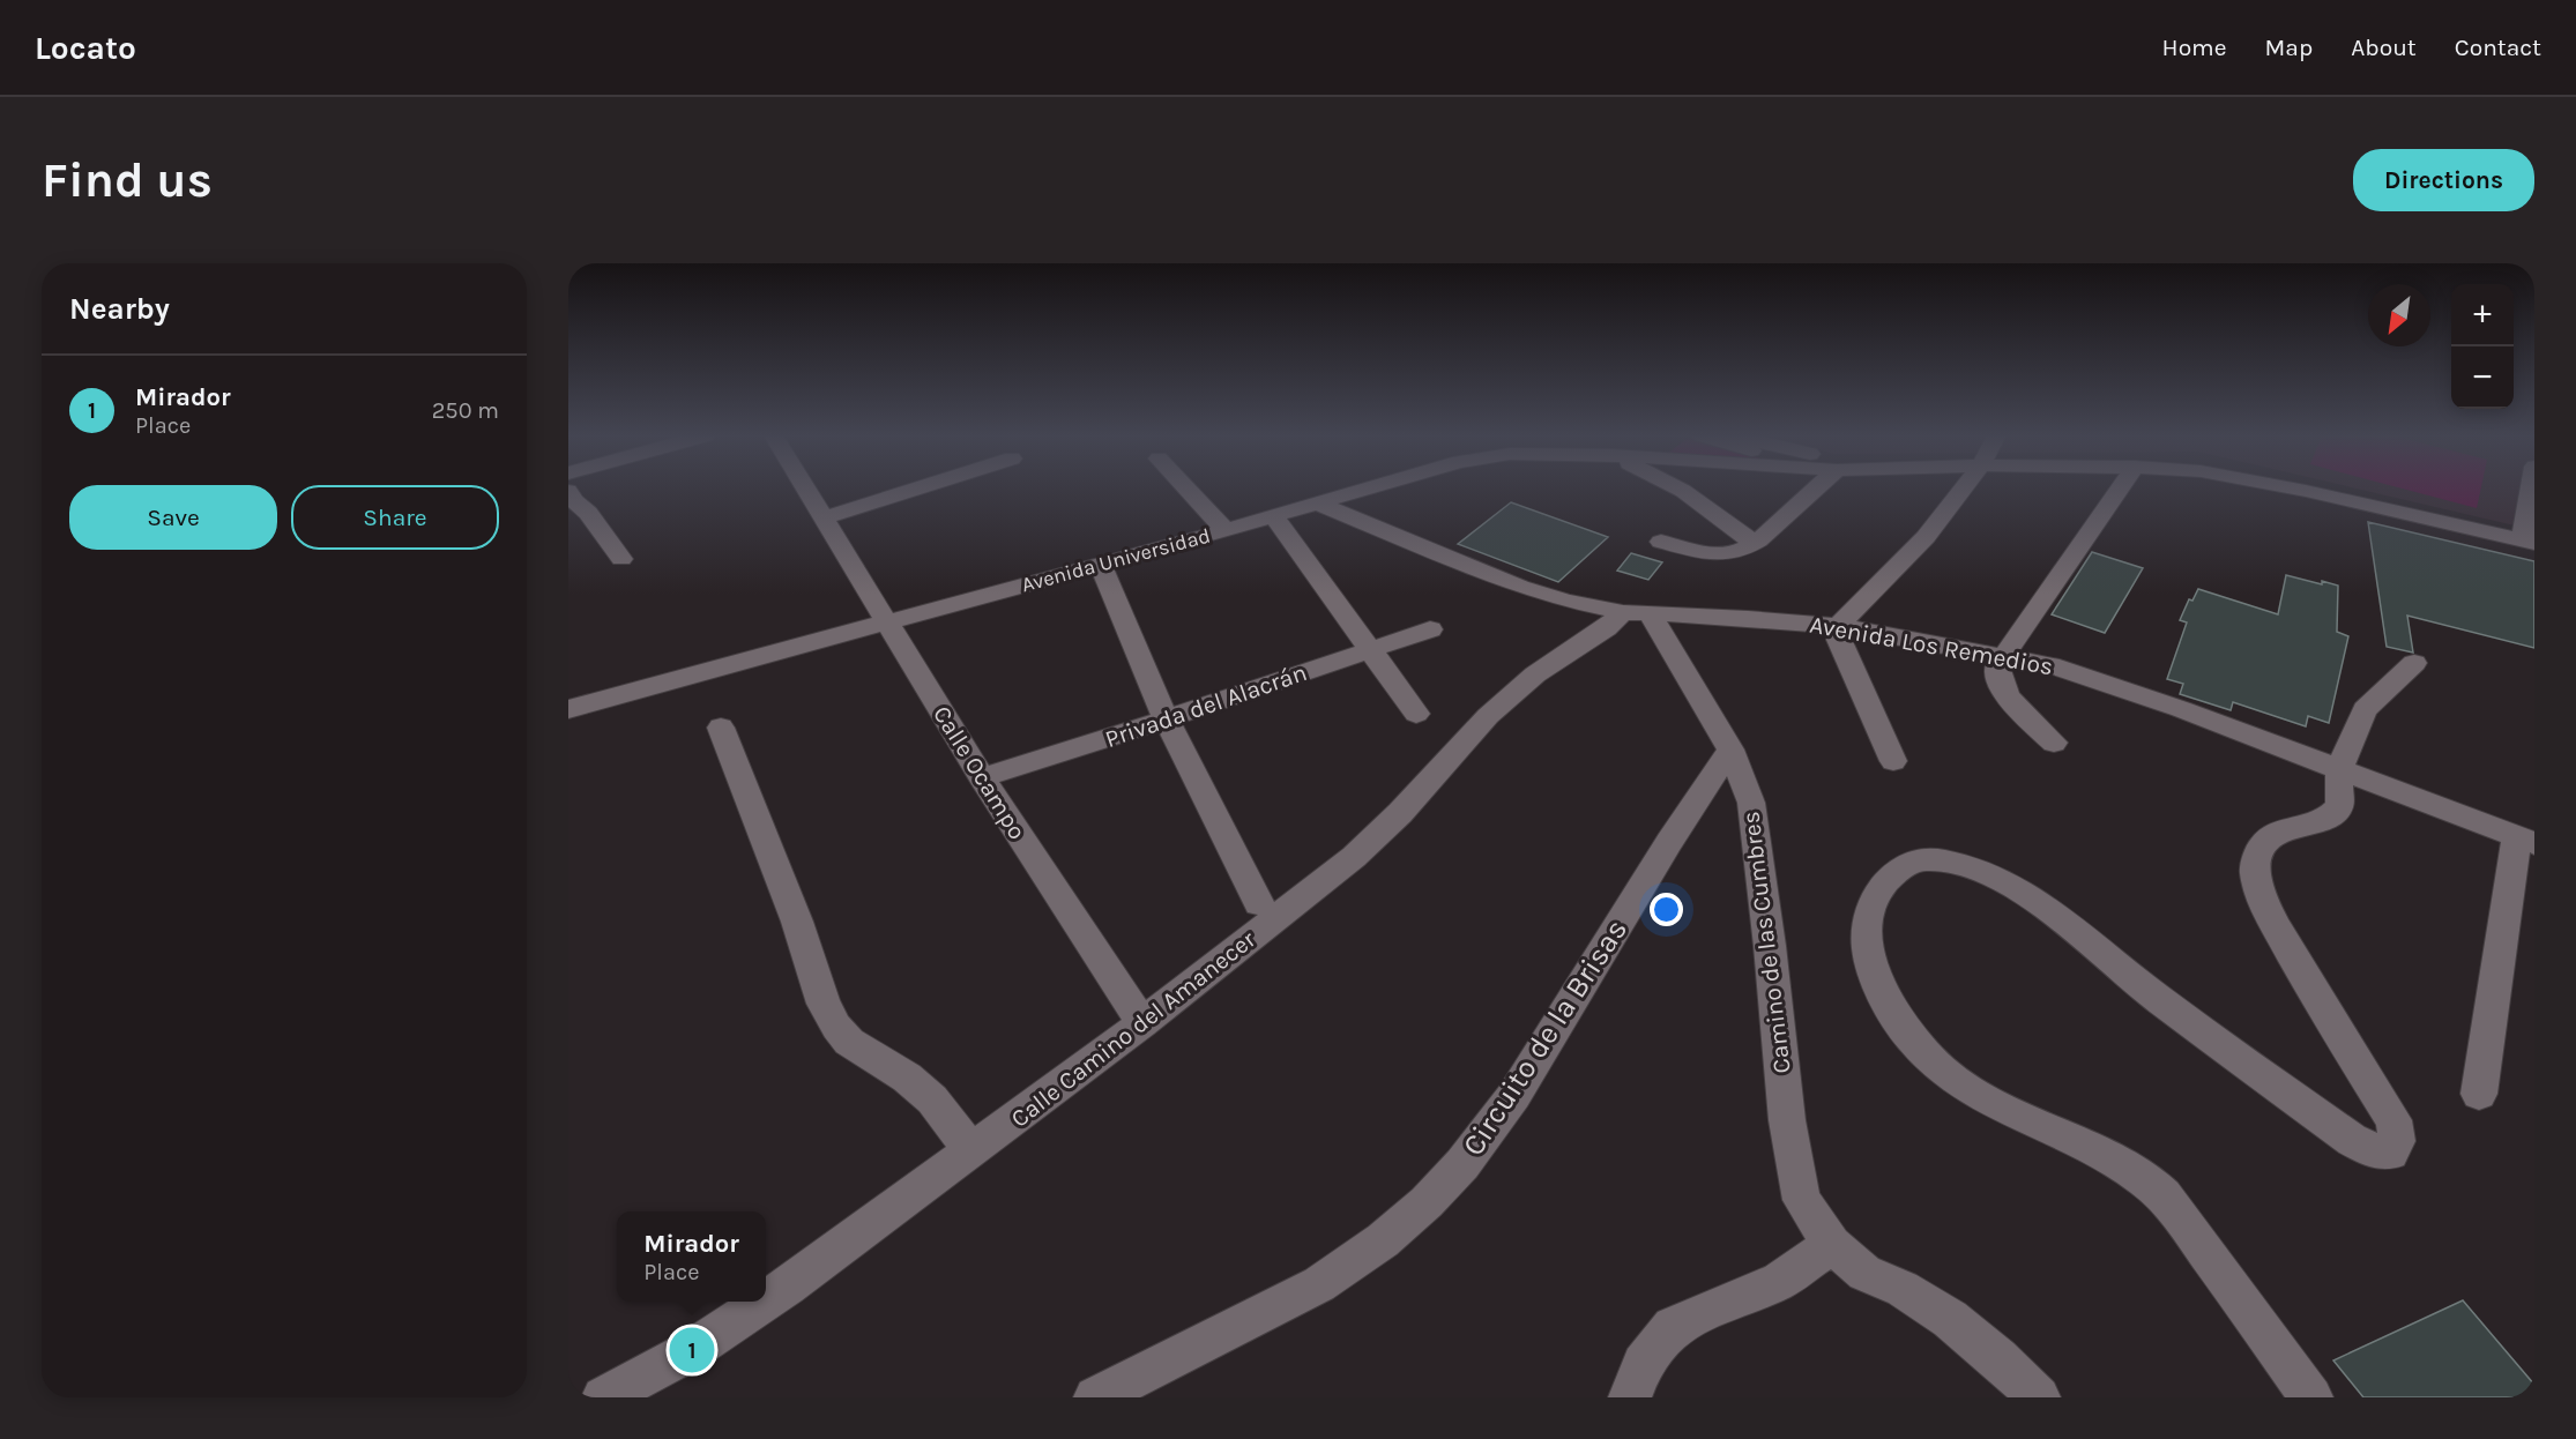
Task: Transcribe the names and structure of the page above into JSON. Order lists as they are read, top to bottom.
{
  "streets": {
    "street": [
      "Avenida Universidad",
      "Avenida Los Remedios",
      "Privada del Alacrán",
      "Calle Ocampo",
      "Camino de las Cumbres",
      "Calle Camino del Amanecer",
      "Circuito de la Brisas"
    ]
  },
  "crossings": [
    ["Avenida Universidad", "Avenida Los Remedios"],
    ["Avenida Universidad", "Calle Ocampo"],
    ["Avenida Los Remedios", "Camino de las Cumbres"],
    ["Avenida Los Remedios", "Calle Camino del Amanecer"],
    ["Privada del Alacrán", "Calle Ocampo"],
    ["Calle Ocampo", "Calle Camino del Amanecer"],
    ["Camino de las Cumbres", "Calle Camino del Amanecer"],
    ["Camino de las Cumbres", "Circuito de la Brisas"]
  ],
  "north": "bottom left",
  "page": {
    "header": "Locato",
    "nav": [
      "Home",
      "Map",
      "About",
      "Contact"
    ],
    "buttons": [
      "Directions",
      ["Save", "Share"]
    ],
    "title": "Find us",
    "heading": "Nearby",
    "map_buttons": ["+", "−"],
    "list": [
      {
        "mark": "1",
        "name": "Mirador",
        "note": "Place",
        "value": "250 m"
      }
    ],
    "popup": ["Mirador", "Place"],
    "pins": "1"
  }
}
